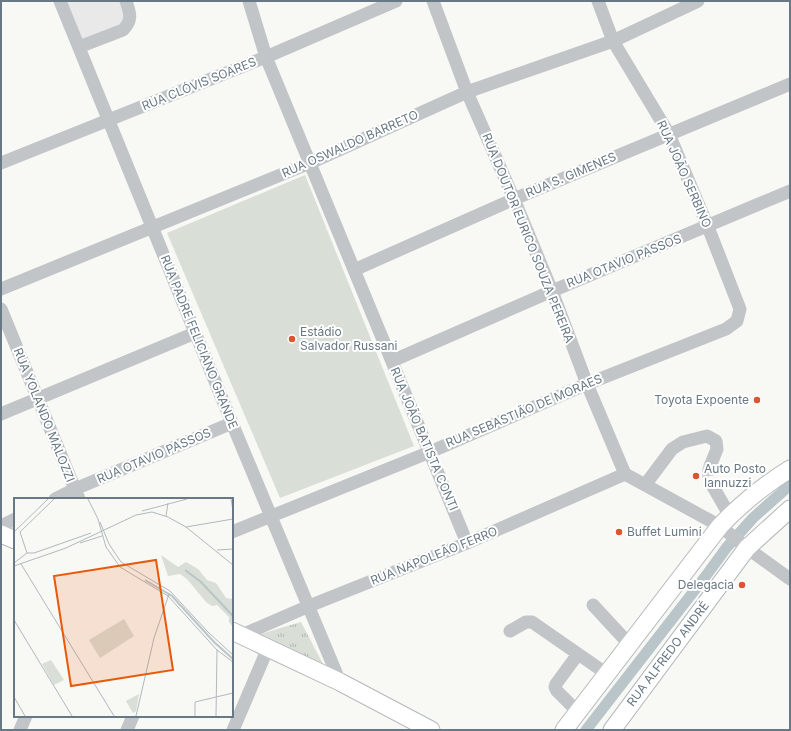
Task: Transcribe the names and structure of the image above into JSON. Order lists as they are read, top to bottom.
{
  "streets": {
    "main road": ["RUA ALFREDO ANDRÉ"],
    "street": [
      "RUA CLÓVIS SOARES",
      "RUA OSWALDO BARRETO",
      "RUA JOÃO SERBINO",
      "RUA S. GIMENES",
      "RUA DOUTOR EURICO SOUZA PEREIRA",
      "RUA OTAVIO PASSOS",
      "RUA PADRE FELICIANO GRANDE",
      "RUA SEBASTIÃO DE MORAES",
      "RUA YOLANDO MALOZZI",
      "RUA JOÃO BATISTA CONTI",
      "RUA NAPOLEÃO FERRO"
    ]
  },
  "crossings": [
    ["RUA CLÓVIS SOARES", "RUA PADRE FELICIANO GRANDE"],
    ["RUA CLÓVIS SOARES", "RUA JOÃO BATISTA CONTI"],
    ["RUA OSWALDO BARRETO", "RUA JOÃO SERBINO"],
    ["RUA OSWALDO BARRETO", "RUA DOUTOR EURICO SOUZA PEREIRA"],
    ["RUA OSWALDO BARRETO", "RUA PADRE FELICIANO GRANDE"],
    ["RUA OSWALDO BARRETO", "RUA JOÃO BATISTA CONTI"],
    ["RUA JOÃO SERBINO", "RUA S. GIMENES"],
    ["RUA JOÃO SERBINO", "RUA OTAVIO PASSOS"],
    ["RUA JOÃO SERBINO", "RUA SEBASTIÃO DE MORAES"],
    ["RUA S. GIMENES", "RUA DOUTOR EURICO SOUZA PEREIRA"],
    ["RUA S. GIMENES", "RUA JOÃO BATISTA CONTI"],
    ["RUA DOUTOR EURICO SOUZA PEREIRA", "RUA OTAVIO PASSOS"],
    ["RUA DOUTOR EURICO SOUZA PEREIRA", "RUA SEBASTIÃO DE MORAES"],
    ["RUA DOUTOR EURICO SOUZA PEREIRA", "RUA NAPOLEÃO FERRO"],
    ["RUA OTAVIO PASSOS", "RUA PADRE FELICIANO GRANDE"],
    ["RUA OTAVIO PASSOS", "RUA YOLANDO MALOZZI"],
    ["RUA OTAVIO PASSOS", "RUA JOÃO BATISTA CONTI"],
    ["RUA PADRE FELICIANO GRANDE", "RUA SEBASTIÃO DE MORAES"],
    ["RUA PADRE FELICIANO GRANDE", "RUA NAPOLEÃO FERRO"],
    ["RUA SEBASTIÃO DE MORAES", "RUA JOÃO BATISTA CONTI"],
    ["RUA JOÃO BATISTA CONTI", "RUA NAPOLEÃO FERRO"]
  ],
  "places": [
    "Estádio Salvador Russani",
    "Toyota Expoente",
    "Auto Posto Iannuzzi",
    "Buffet Lumini",
    "Delegacia"
  ]
}
